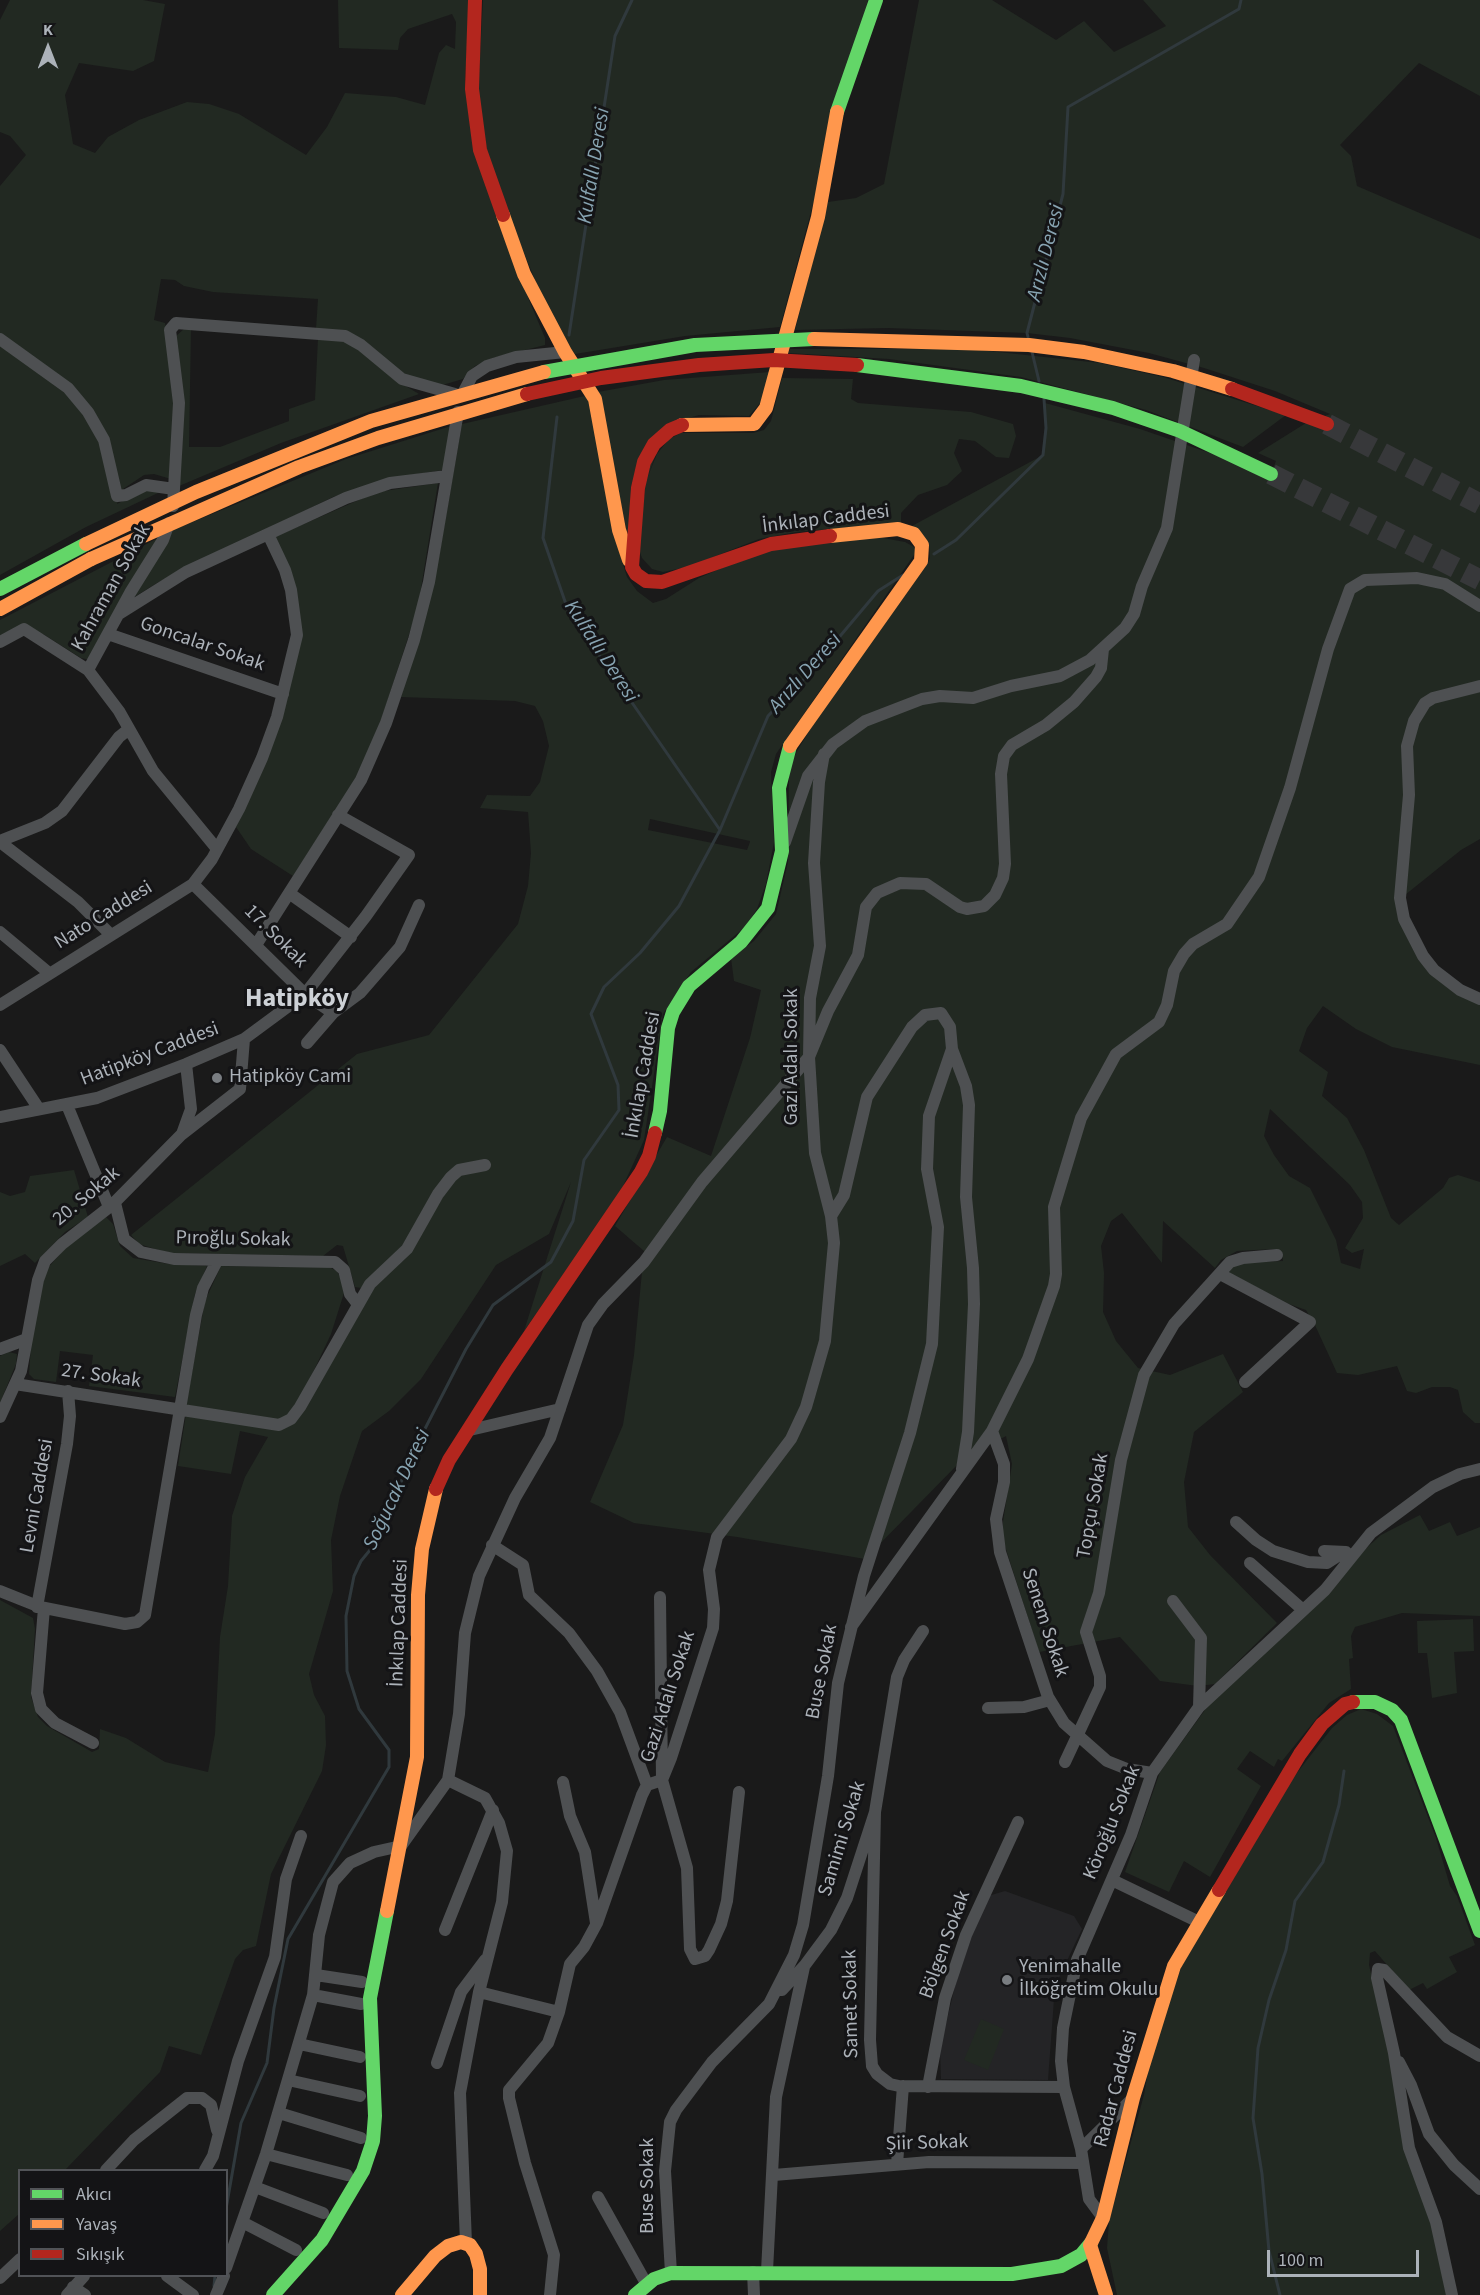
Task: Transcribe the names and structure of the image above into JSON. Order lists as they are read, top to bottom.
{
  "streets": {
    "main road": ["İnkılap Caddesi", "Radar Caddesi"],
    "street": [
      "Kahraman Sokak",
      "Goncalar Sokak",
      "Nato Caddesi",
      "17. Sokak",
      "Hatipköy Caddesi",
      "Gazi Adalı Sokak",
      "20. Sokak",
      "Pıroğlu Sokak",
      "27. Sokak",
      "Levni Caddesi",
      "Topçu Sokak",
      "Senem Sokak",
      "Buse Sokak",
      "Köroğlu Sokak",
      "Samimi Sokak",
      "Bölgen Sokak",
      "Samet Sokak",
      "Şiir Sokak"
    ]
  },
  "crossings": [
    ["Kahraman Sokak", "Goncalar Sokak"],
    ["Kahraman Sokak", "Nato Caddesi"],
    ["Goncalar Sokak", "Nato Caddesi"],
    ["Nato Caddesi", "17. Sokak"],
    ["17. Sokak", "Hatipköy Caddesi"],
    ["Hatipköy Caddesi", "20. Sokak"],
    ["Hatipköy Caddesi", "Pıroğlu Sokak"],
    ["20. Sokak", "Pıroğlu Sokak"],
    ["20. Sokak", "27. Sokak"],
    ["Pıroğlu Sokak", "27. Sokak"],
    ["27. Sokak", "Levni Caddesi"],
    ["Topçu Sokak", "Senem Sokak"],
    ["Senem Sokak", "Köroğlu Sokak"],
    ["Buse Sokak", "Samimi Sokak"],
    ["Buse Sokak", "Radar Caddesi"],
    ["Köroğlu Sokak", "Samet Sokak"],
    ["Köroğlu Sokak", "Radar Caddesi"],
    ["Köroğlu Sokak", "Şiir Sokak"],
    ["Samimi Sokak", "Samet Sokak"],
    ["Bölgen Sokak", "Samet Sokak"]
  ],
  "districts": ["Hatipköy"],
  "water": ["Kulfallı Deresi", "Arızlı Deresi", "Soğucak Deresi"],
  "places": ["Hatipköy Cami", "Yenimahalle İlköğretim Okulu"],
  "legend": ["Akıcı", "Yavaş", "Sıkışık"],
  "scale_bar": "100 m",
  "north": "top"
}
